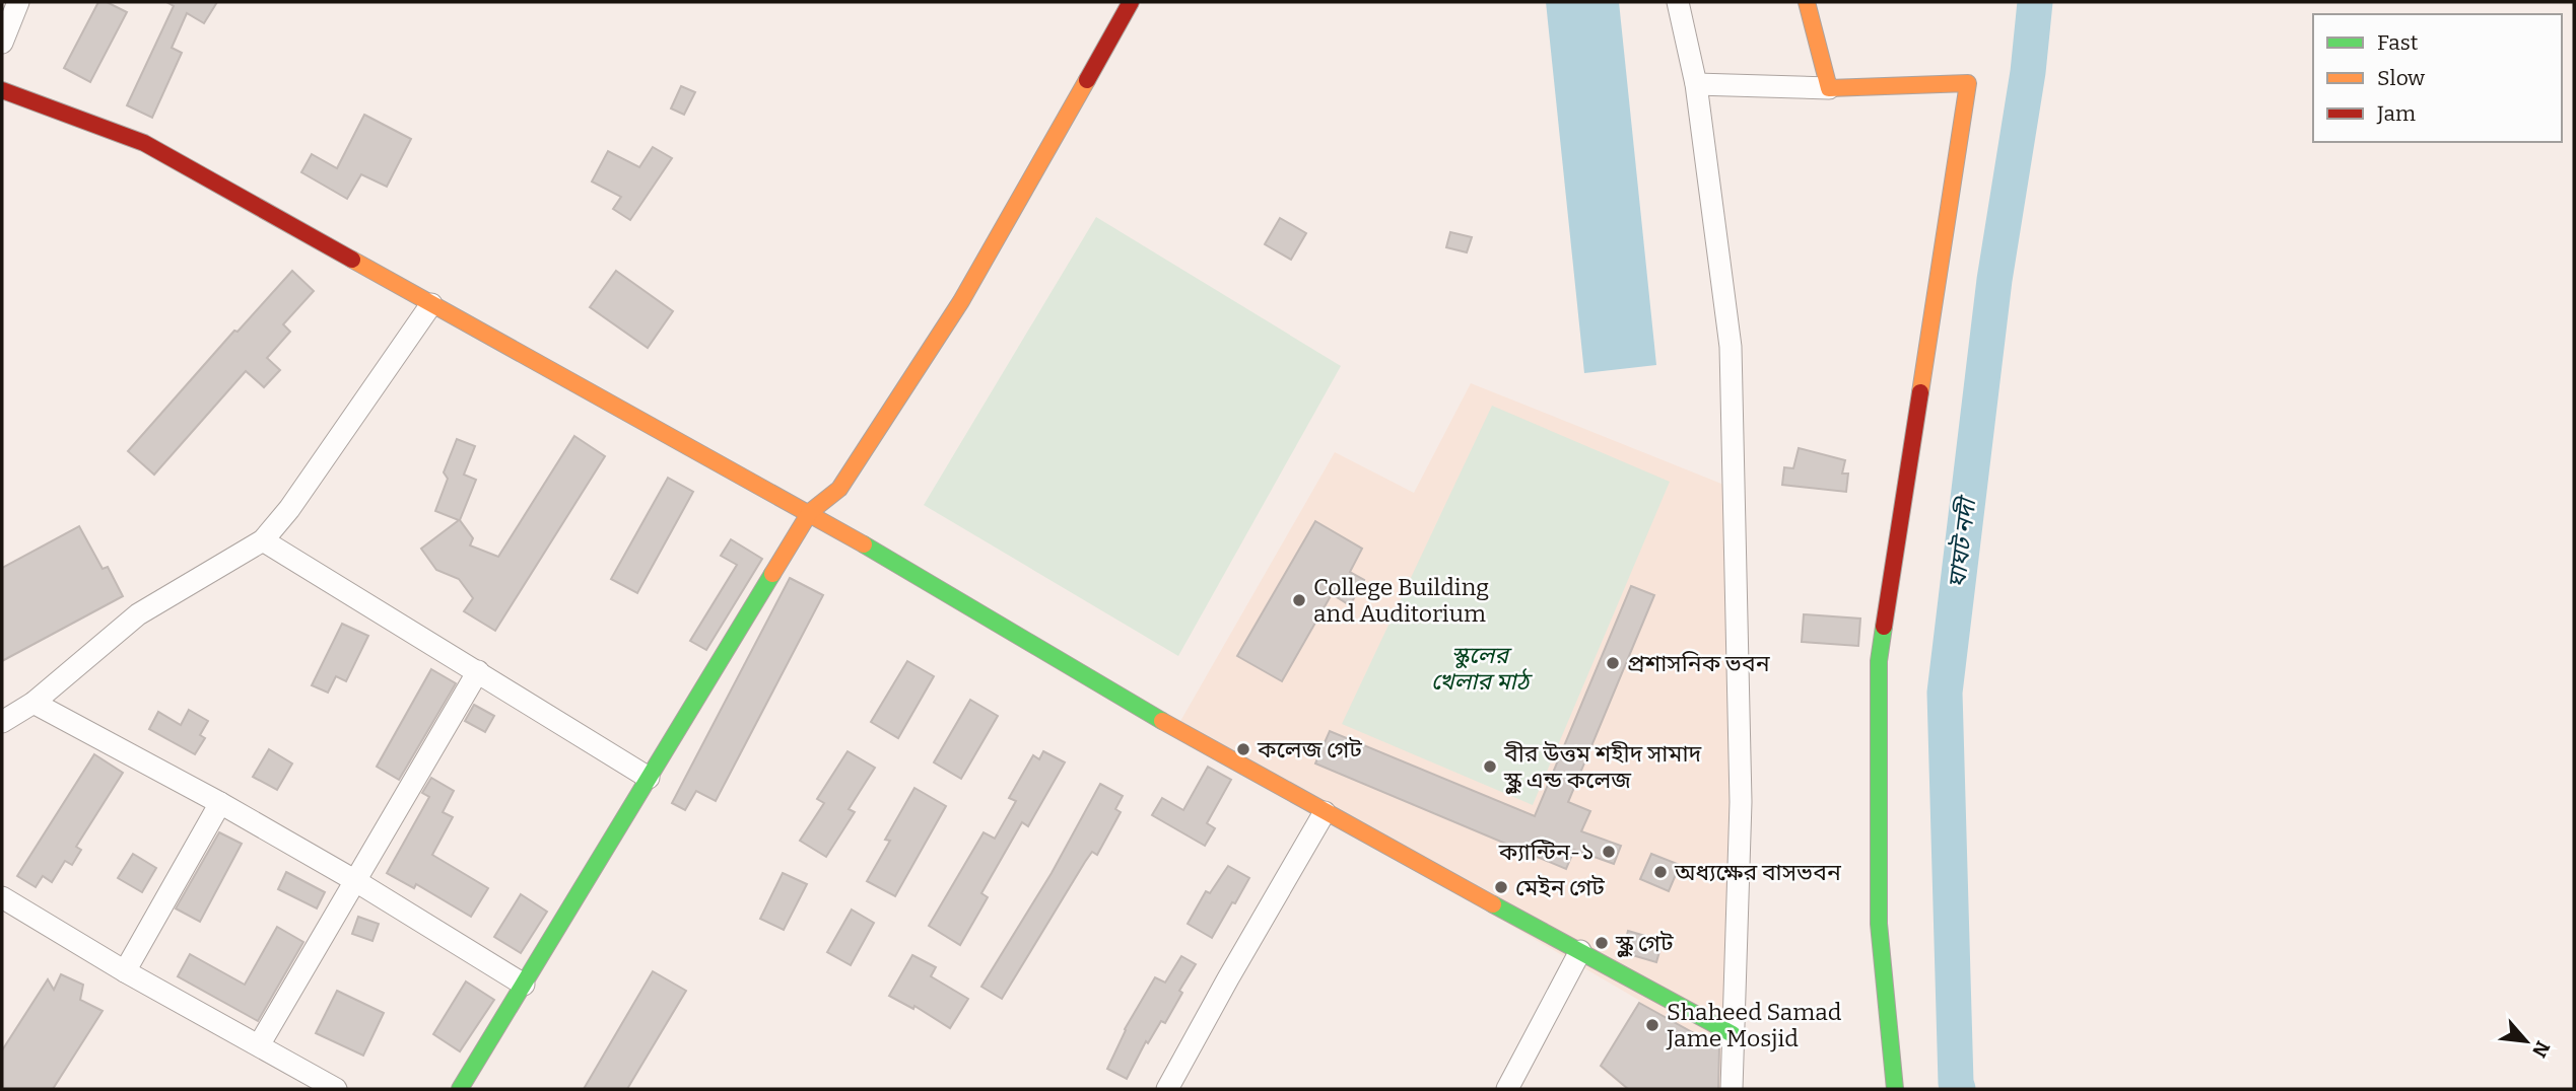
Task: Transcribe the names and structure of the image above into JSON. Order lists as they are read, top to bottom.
{
  "water": ["ঘাঘট নদী"],
  "parks": ["স্কুলের খেলার মাঠ"],
  "places": [
    "College Building and Auditorium",
    "প্রশাসনিক ভবন",
    "কলেজ গেট",
    "বীর উত্তম শহীদ সামাদ স্কুল এন্ড কলেজ",
    "ক্যান্টিন-১",
    "অধ্যক্ষের বাসভবন",
    "মেইন গেট",
    "স্কুল গেট",
    "Shaheed Samad Jame Mosjid"
  ],
  "legend": ["Fast", "Slow", "Jam"],
  "north": "bottom right"
}
